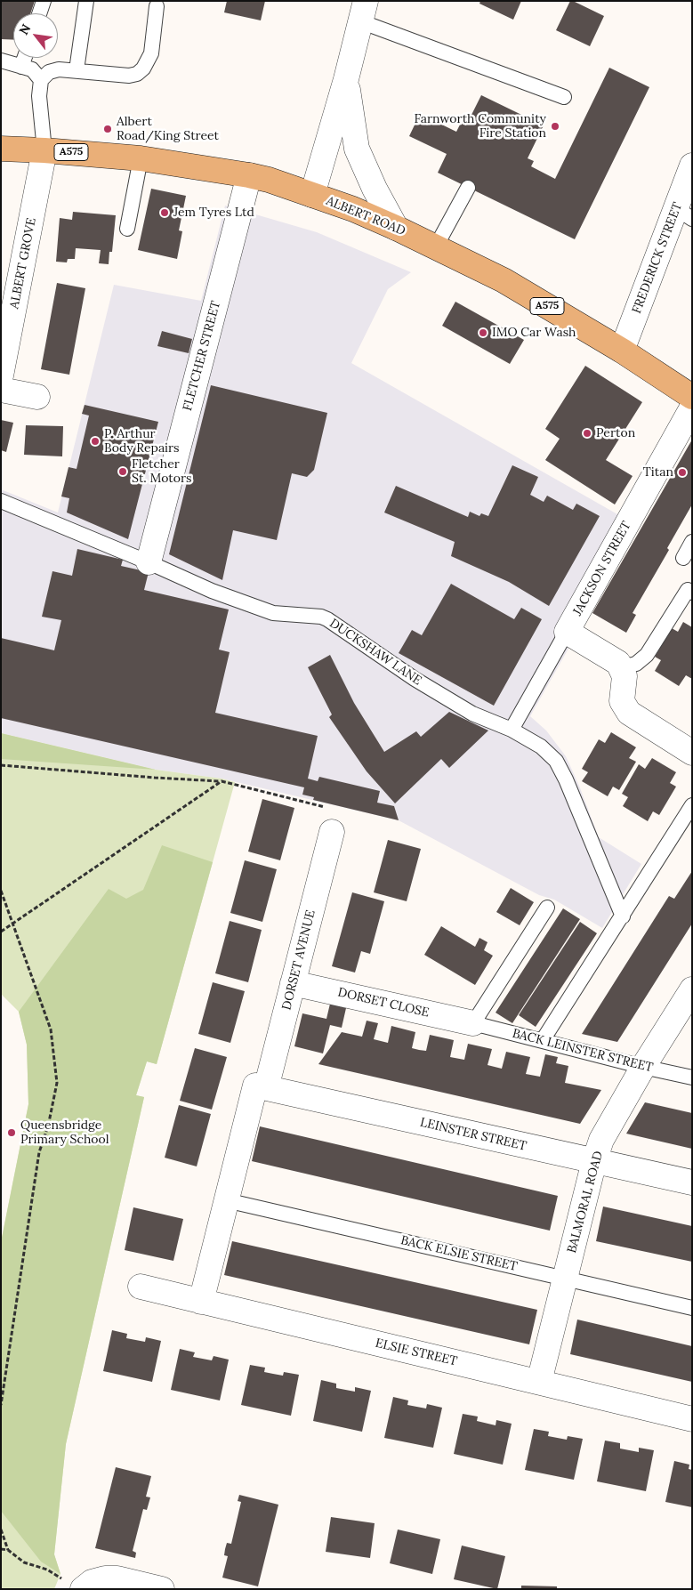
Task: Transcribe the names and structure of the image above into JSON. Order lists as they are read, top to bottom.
{
  "streets": {
    "main road": ["A575", "ALBERT ROAD"],
    "street": [
      "FREDERICK STREET",
      "ALBERT GROVE",
      "FLETCHER STREET",
      "JACKSON STREET",
      "DORSET AVENUE",
      "DORSET CLOSE",
      "LEINSTER STREET",
      "BALMORAL ROAD",
      "ELSIE STREET"
    ],
    "lane": ["DUCKSHAW LANE", "BACK LEINSTER STREET", "BACK ELSIE STREET"]
  },
  "crossings": [
    ["ALBERT ROAD", "FREDERICK STREET"],
    ["ALBERT ROAD", "ALBERT GROVE"],
    ["ALBERT ROAD", "FLETCHER STREET"],
    ["FLETCHER STREET", "DUCKSHAW LANE"],
    ["JACKSON STREET", "DUCKSHAW LANE"],
    ["DORSET AVENUE", "DORSET CLOSE"],
    ["DORSET AVENUE", "LEINSTER STREET"],
    ["DORSET AVENUE", "BACK ELSIE STREET"],
    ["DORSET AVENUE", "ELSIE STREET"],
    ["DORSET CLOSE", "BACK LEINSTER STREET"],
    ["BACK LEINSTER STREET", "BALMORAL ROAD"],
    ["LEINSTER STREET", "BALMORAL ROAD"],
    ["BALMORAL ROAD", "BACK ELSIE STREET"],
    ["BALMORAL ROAD", "ELSIE STREET"]
  ],
  "places": [
    "Farnworth Community Fire Station",
    "Albert Road/King Street",
    "Jem Tyres Ltd",
    "IMO Car Wash",
    "Perton",
    "P. Arthur Body Repairs",
    "Fletcher St. Motors",
    "Titan",
    "Queensbridge Primary School"
  ],
  "north": "top left"
}
